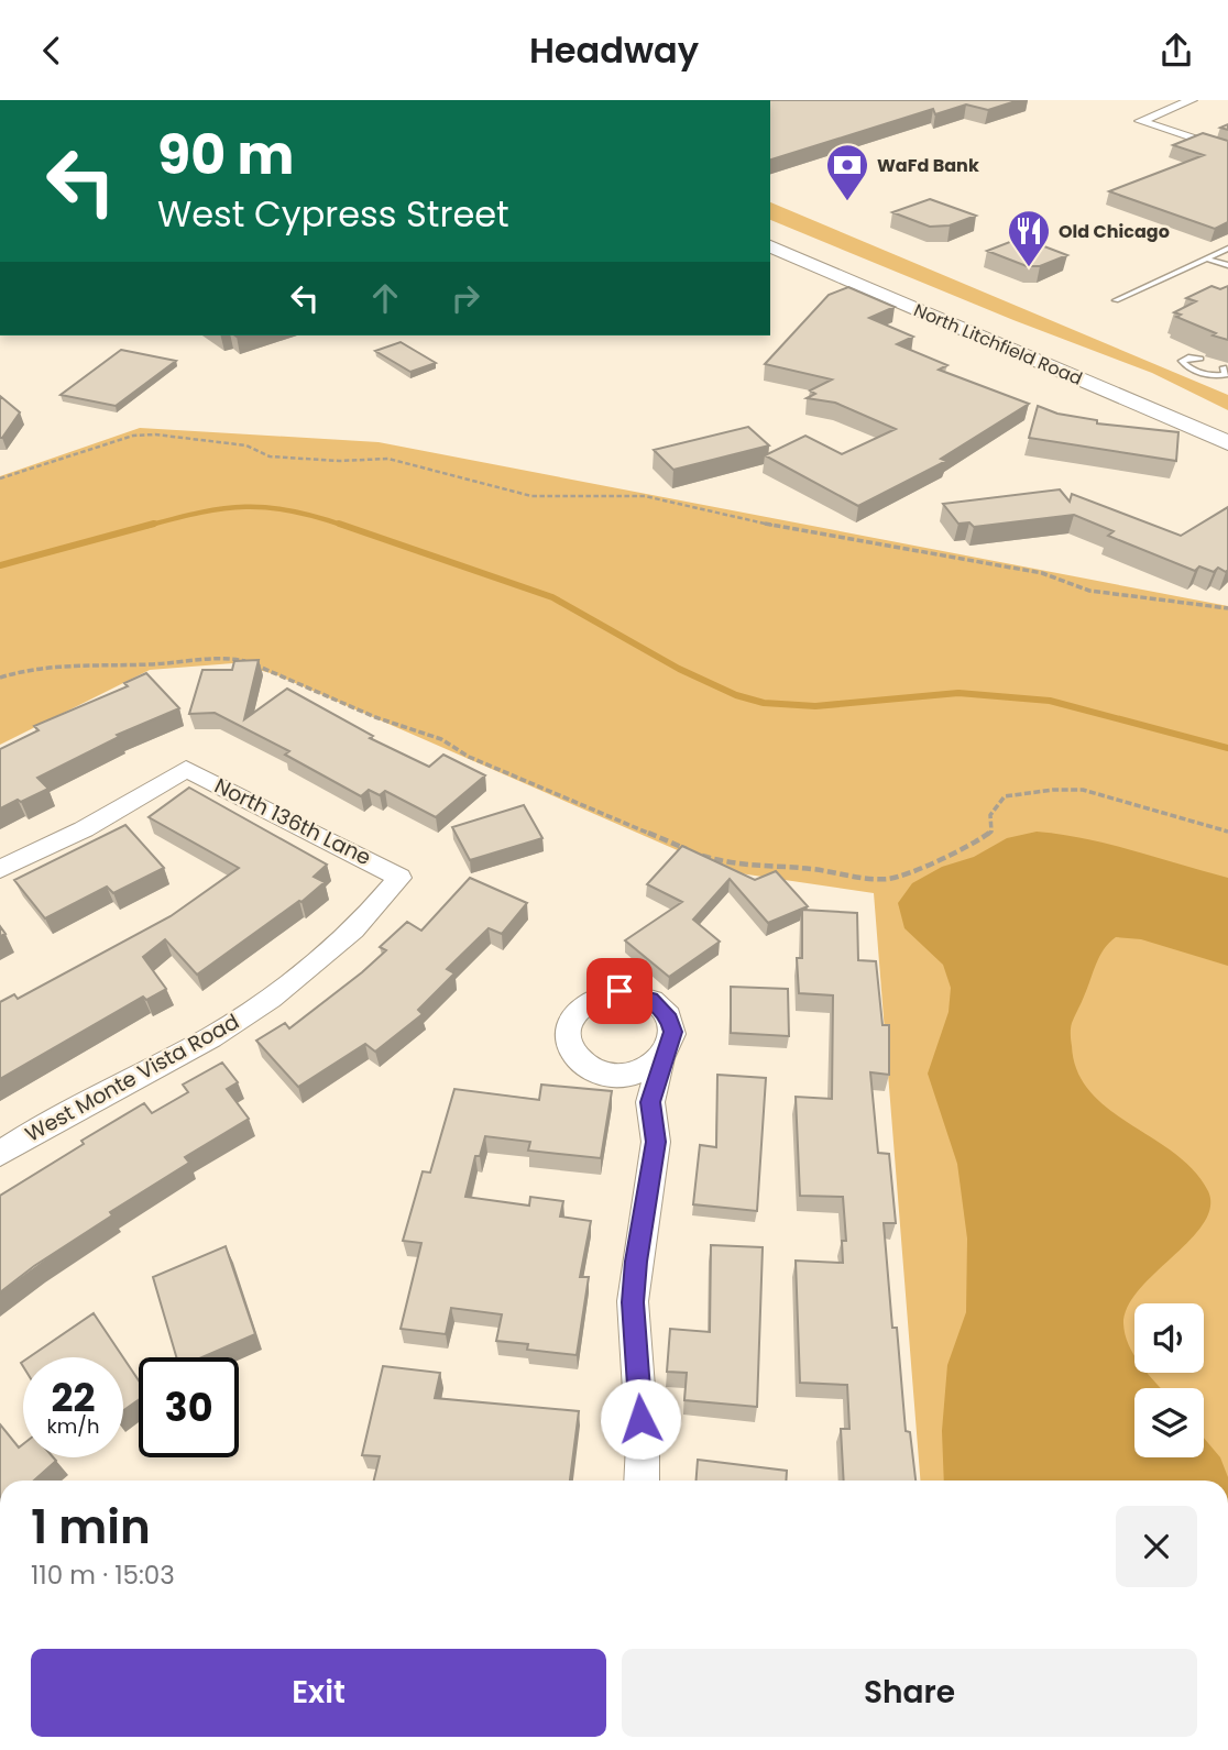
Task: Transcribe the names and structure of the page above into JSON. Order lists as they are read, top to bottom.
{
  "streets": {
    "main road": ["North Litchfield Road"],
    "street": ["North 136th Lane", "West Monte Vista Road"]
  },
  "crossings": [
    ["North 136th Lane", "West Monte Vista Road"]
  ],
  "places": {
    "bank": ["WaFd Bank"],
    "restaurant": ["Old Chicago"]
  },
  "page": {
    "header": "Headway",
    "turn": ["90 m", "West Cypress Street"],
    "speed": "22 km/h",
    "limit": "30",
    "heading": ["1 min", "110 m · 15:03"],
    "buttons": ["Exit", "Share"]
  }
}
